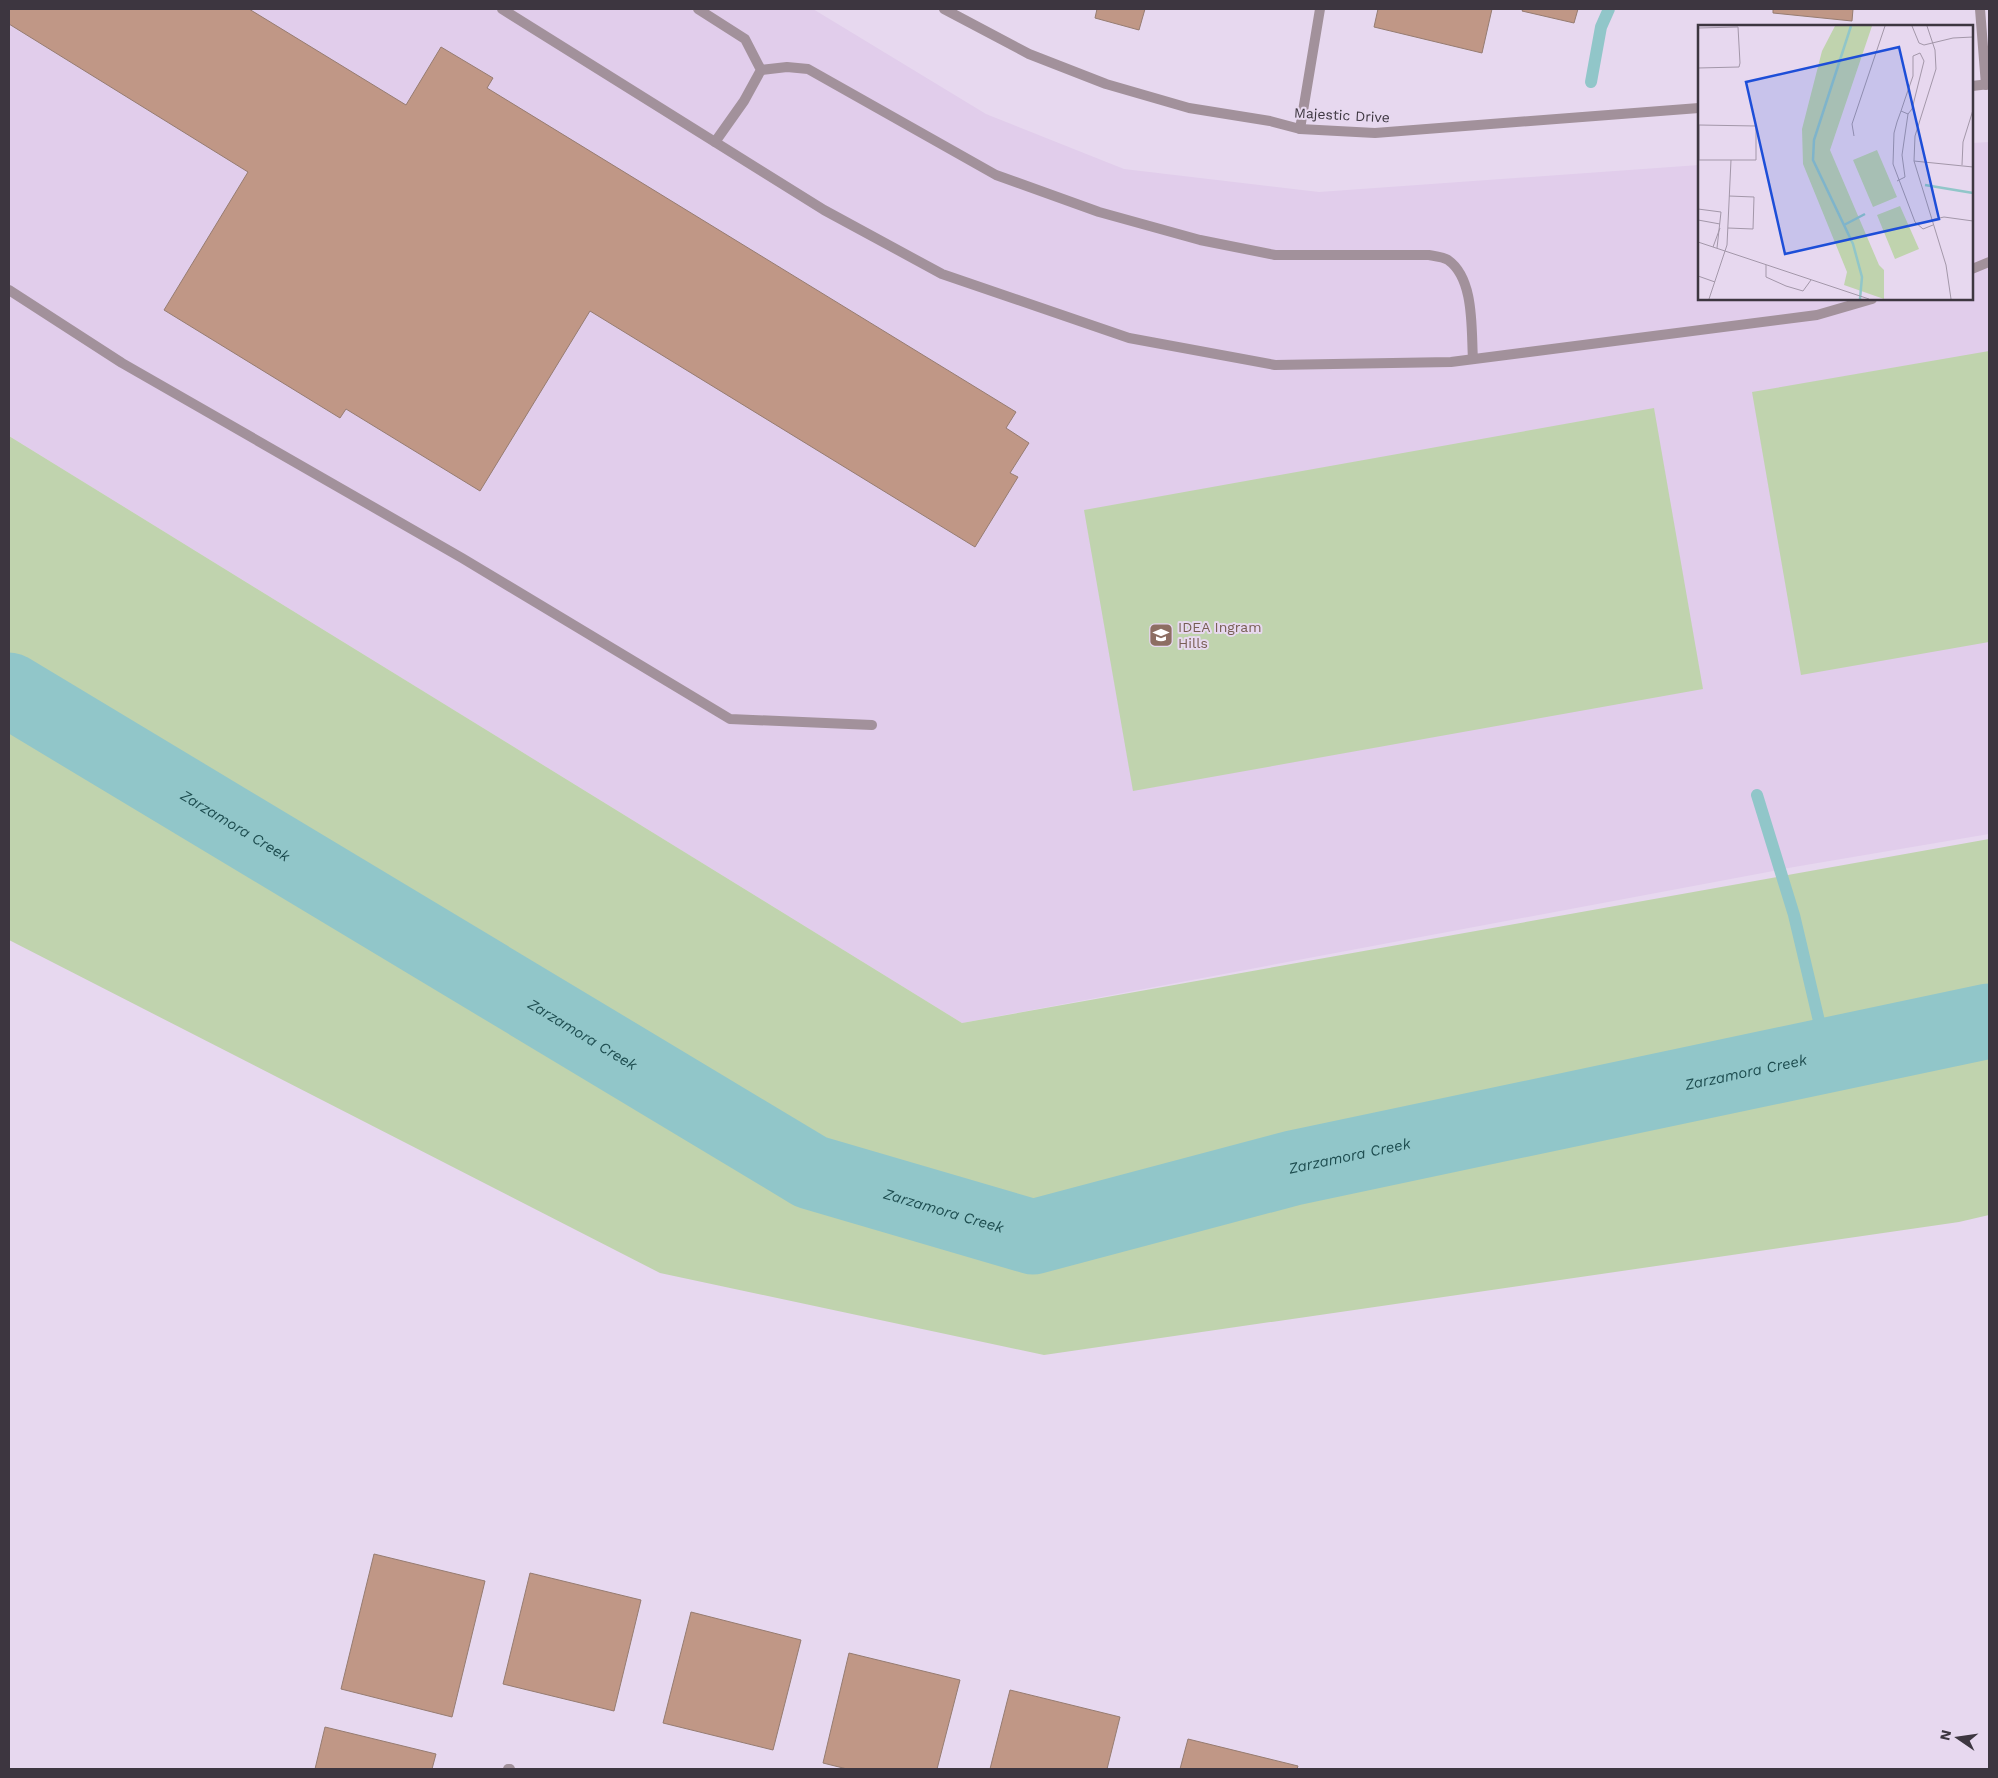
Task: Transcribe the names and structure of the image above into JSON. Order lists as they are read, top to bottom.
{
  "streets": {
    "street": ["Majestic Drive"]
  },
  "water": ["Zarzamora Creek"],
  "places": {
    "school or university": ["IDEA Ingram Hills"]
  },
  "north": "left"
}
